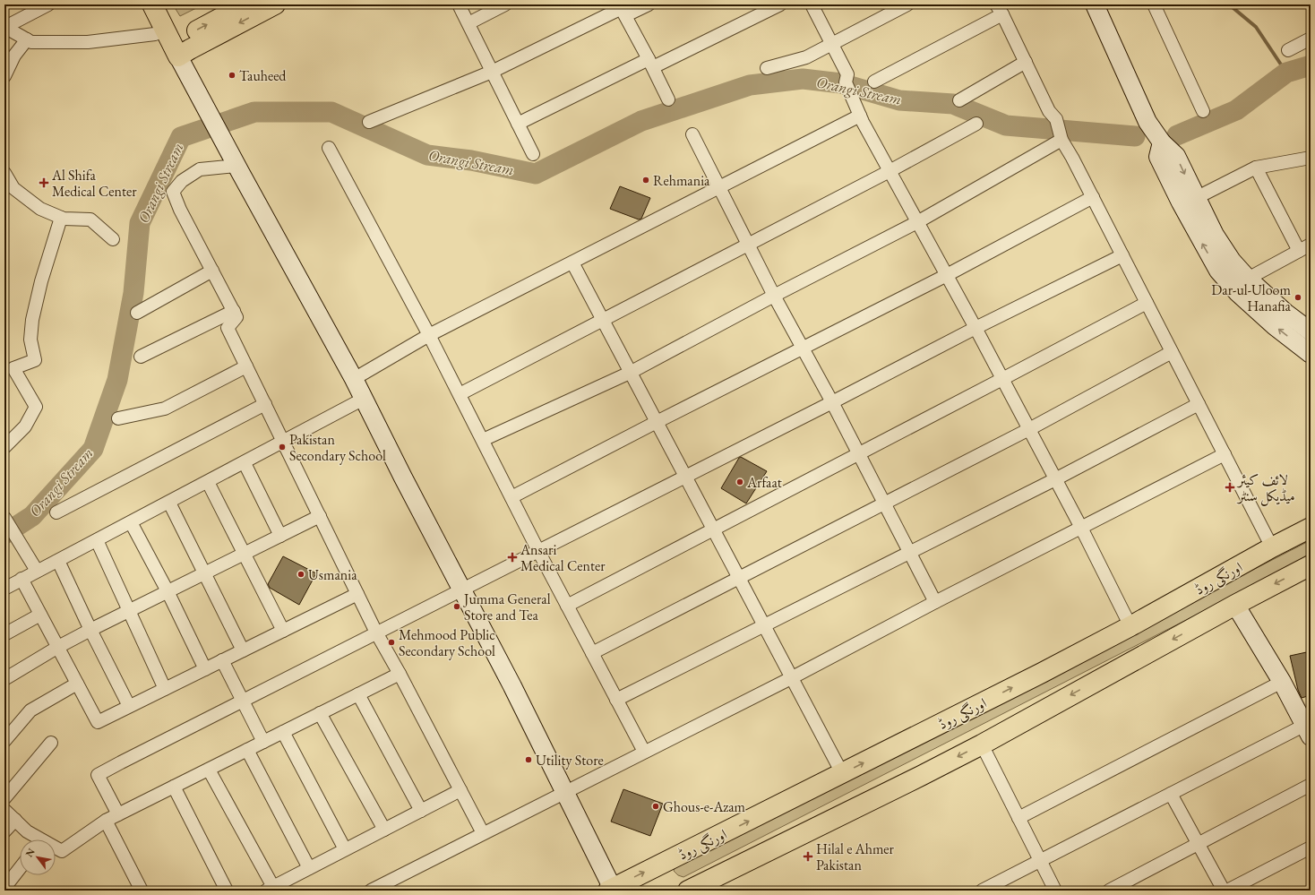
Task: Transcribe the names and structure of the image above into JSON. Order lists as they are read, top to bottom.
{
  "streets": {
    "main road": ["اورنگی روڈ"]
  },
  "water": ["Orangi Stream"],
  "places": {
    "other": [
      "Tauheed",
      "Rehmania",
      "Dar-ul-Uloom Hanafia",
      "Pakistan Secondary School",
      "Arfaat",
      "Usmania",
      "Jumma General Store and Tea",
      "Mehmood Public Secondary School",
      "Utility Store",
      "Ghous-e-Azam"
    ],
    "health": [
      "Al Shifa Medical Center",
      "لائف کیئر میڈیکل سنٹر",
      "Ansari Medical Center",
      "Hilal e Ahmer Pakistan"
    ]
  },
  "north": "top left"
}
